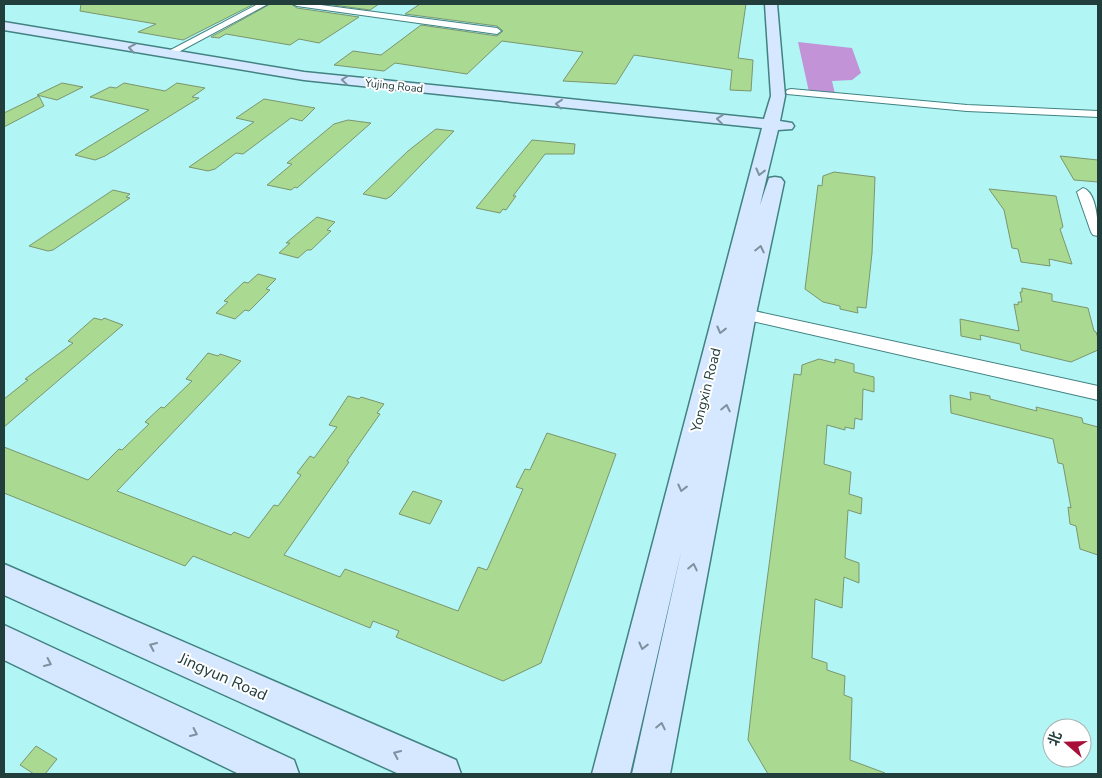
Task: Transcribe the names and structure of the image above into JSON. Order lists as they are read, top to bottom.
{
  "streets": {
    "street": ["Yujing Road", "Yongxin Road", "Jingyun Road"]
  },
  "crossings": [
    ["Yujing Road", "Yongxin Road"]
  ],
  "north": "left"
}
